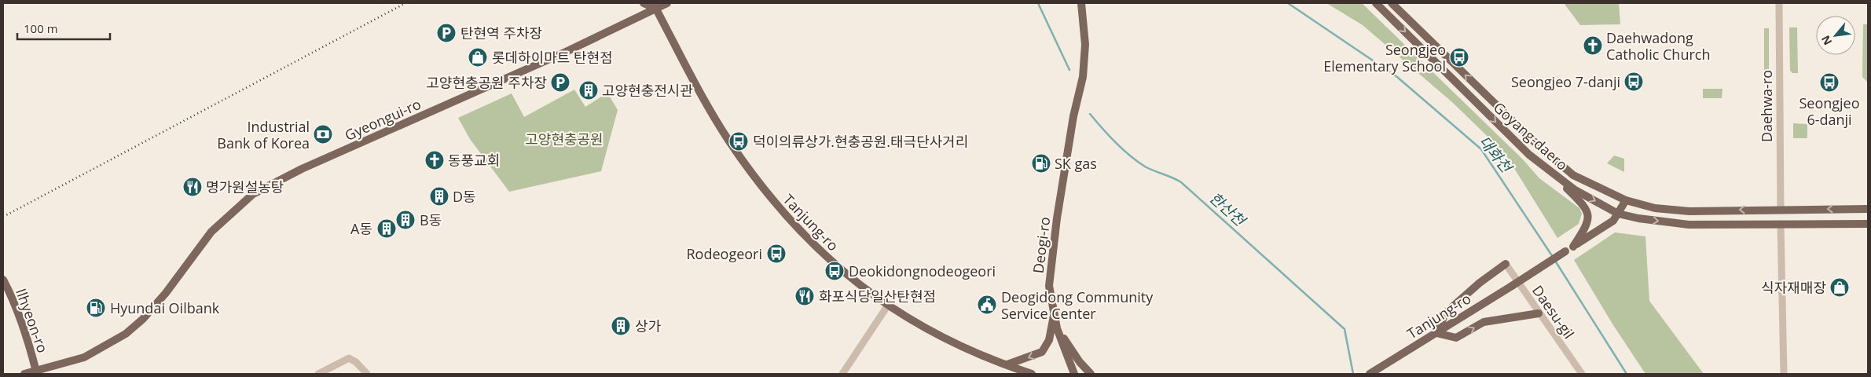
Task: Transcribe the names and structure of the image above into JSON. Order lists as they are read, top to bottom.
{
  "streets": {
    "main road": [
      "Gyeongui-ro",
      "Goyang-daero",
      "Tanjung-ro",
      "Deogi-ro",
      "Ilhyeon-ro"
    ],
    "street": ["Daehwa-ro", "Daesu-gil"]
  },
  "crossings": [
    ["Daehwa-ro", "Goyang-daero"],
    ["Gyeongui-ro", "Tanjung-ro"],
    ["Gyeongui-ro", "Ilhyeon-ro"]
  ],
  "water": ["대화천", "한산천"],
  "parks": ["고양현충공원"],
  "places": {
    "parking": ["탄현역 주차장", "고양현충공원 주차장"],
    "church": ["Daehwadong Catholic Church", "동풍교회"],
    "shop": ["롯데하이마트 탄현점", "식자재매장"],
    "bus stop": [
      "Seongjeo Elementary School",
      "Seongjeo 7-danji",
      "Seongjeo 6-danji",
      "덕이의류상가.현충공원.태극단사거리",
      "Rodeogeori",
      "Deokidongnodeogeori"
    ],
    "building": [
      "고양현충전시관",
      "D동",
      "B동",
      "A동",
      "상가"
    ],
    "bank": ["Industrial Bank of Korea"],
    "fuel station": ["SK gas", "Hyundai Oilbank"],
    "restaurant": ["명가원설농탕", "화포식당일산탄현점"],
    "public building": ["Deogidong Community Service Center"]
  },
  "scale_bar": "100 m",
  "north": "bottom left"
}
